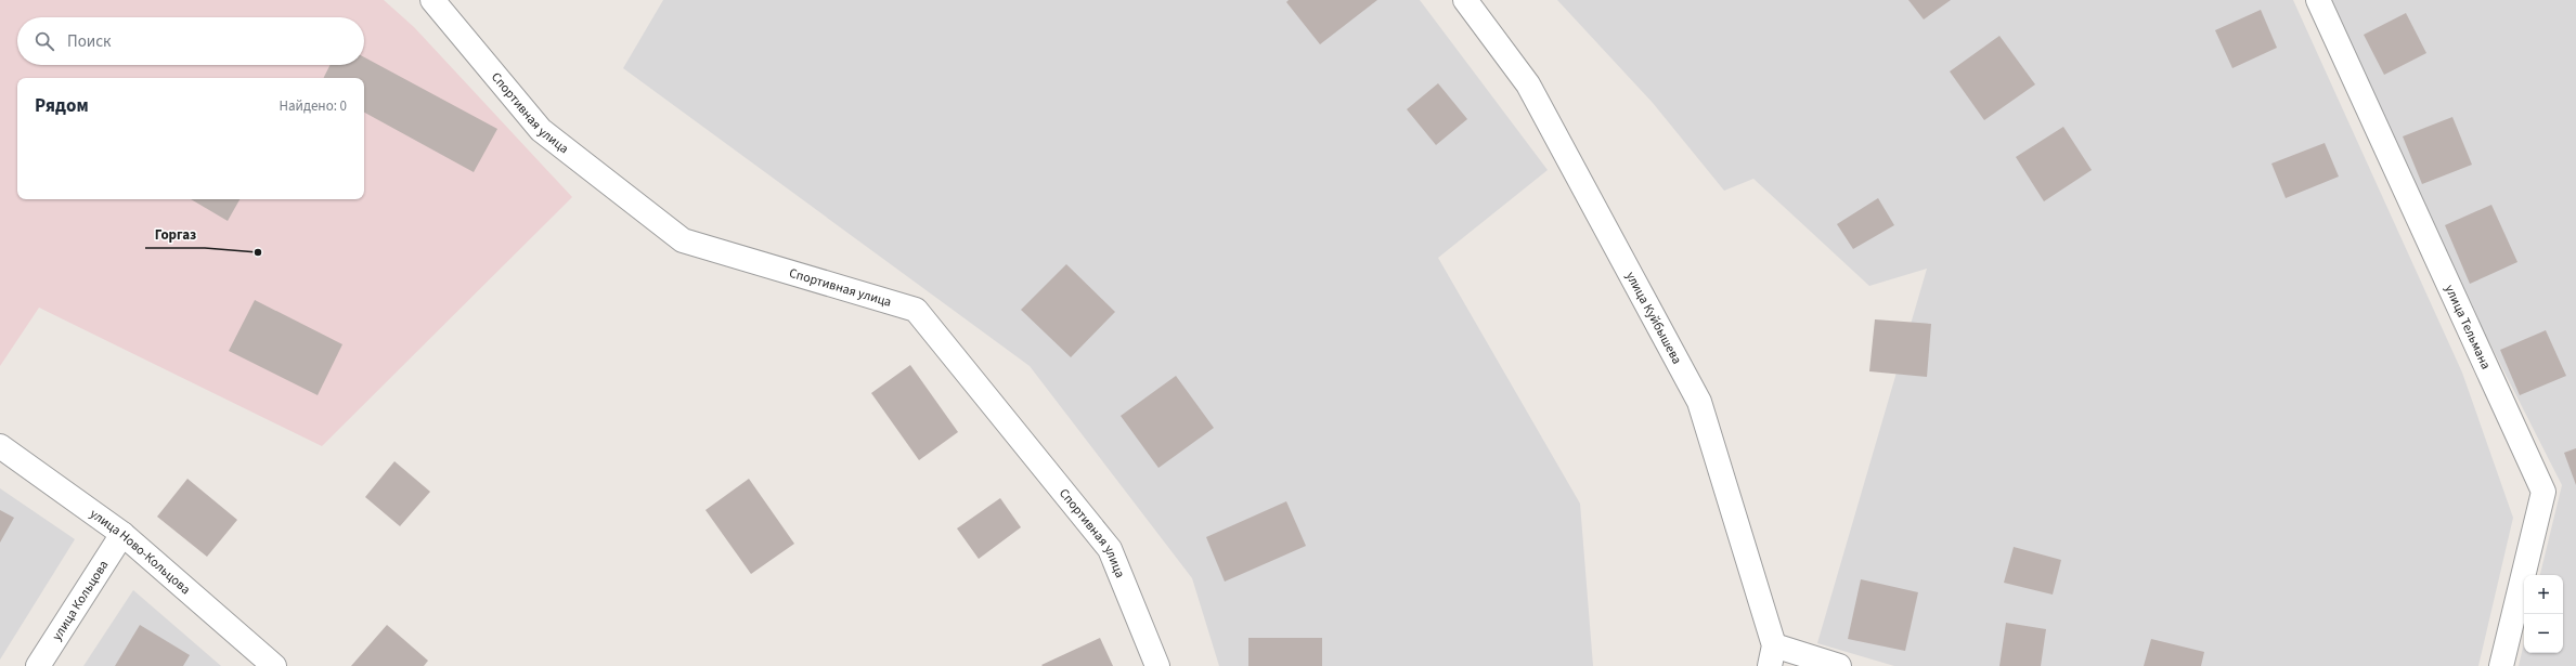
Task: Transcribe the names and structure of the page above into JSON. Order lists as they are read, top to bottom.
{
  "streets": {
    "street": [
      "Спортивная улица",
      "улица Куйбышева",
      "улица Тельмана",
      "улица Ново-Кольцова",
      "улица Кольцова"
    ]
  },
  "crossings": [
    ["улица Ново-Кольцова", "улица Кольцова"]
  ],
  "places": ["Горгаз"],
  "page": {
    "search": "Поиск",
    "heading": ["Рядом", "Найдено: 0"],
    "map_buttons": ["+", "−"]
  }
}
